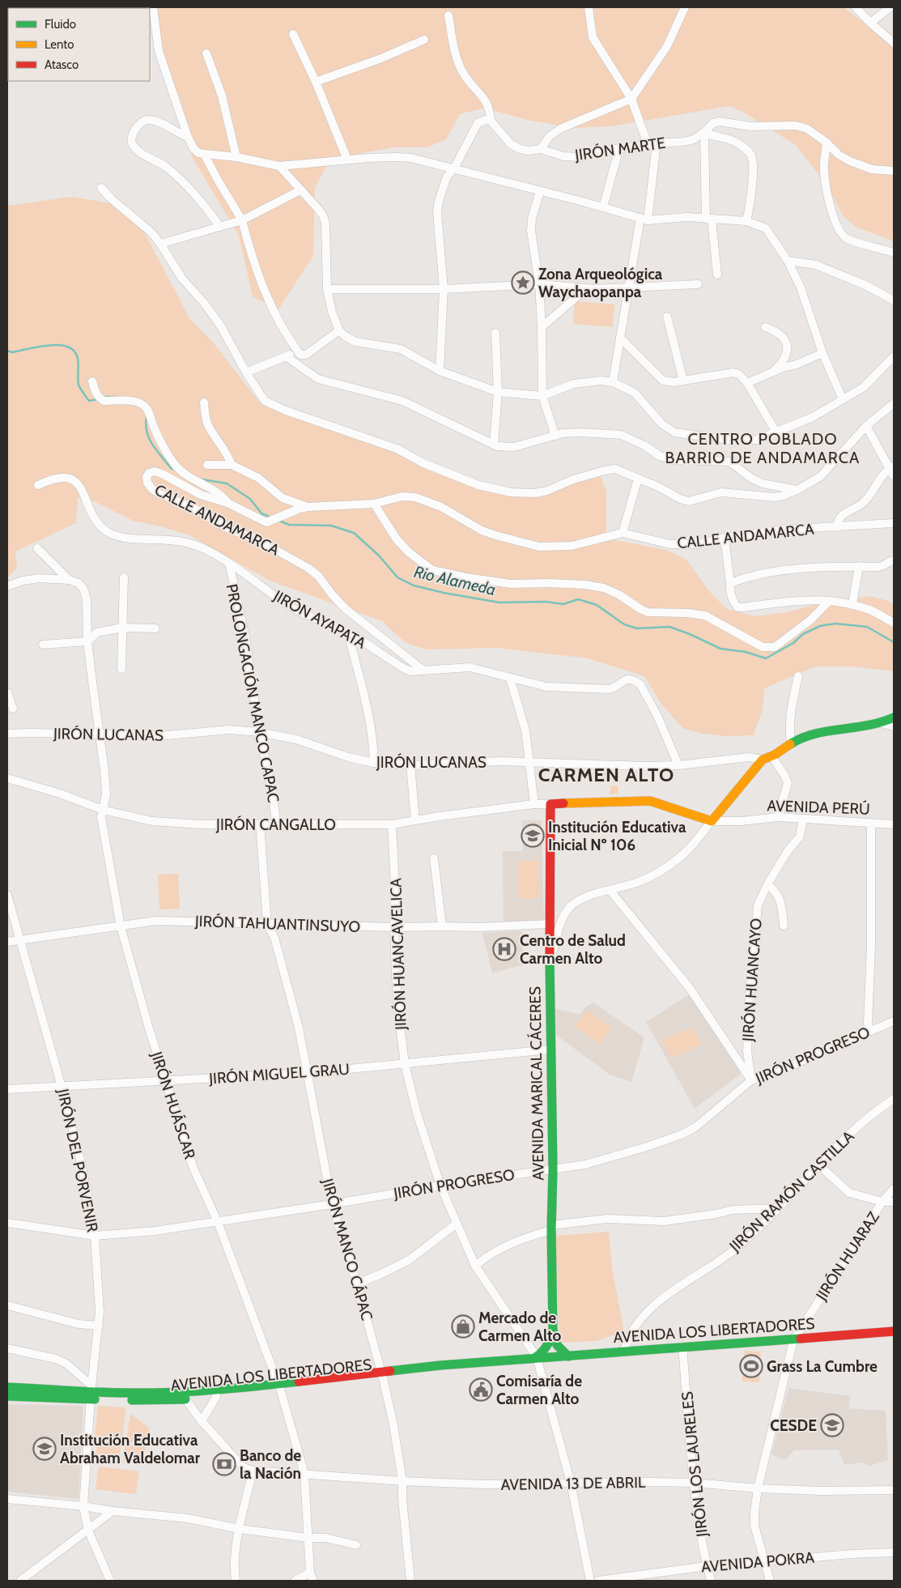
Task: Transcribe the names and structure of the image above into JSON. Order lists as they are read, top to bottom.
{
  "streets": {
    "street": [
      "JIRÓN MARTE",
      "CALLE ANDAMARCA",
      "JIRÓN AYAPATA",
      "PROLONGACIÓN MANCO CAPAC",
      "JIRÓN LUCANAS",
      "AVENIDA PERÚ",
      "JIRÓN CANGALLO",
      "JIRÓN TAHUANTINSUYO",
      "JIRÓN HUANCAVELICA",
      "JIRÓN HUANCAYO",
      "JIRÓN PROGRESO",
      "JIRÓN MIGUEL GRAU",
      "AVENIDA MARICAL CÁCERES",
      "JIRÓN HUÁSCAR",
      "JIRÓN DEL PORVENIR",
      "JIRÓN RAMÓN CASTILLA",
      "JIRÓN MANCO CÁPAC",
      "JIRÓN HUARAZ",
      "AVENIDA LOS LIBERTADORES",
      "JIRÓN LOS LAURELES",
      "AVENIDA 13 DE ABRIL",
      "AVENIDA POKRA"
    ]
  },
  "crossings": [
    ["CALLE ANDAMARCA", "JIRÓN AYAPATA"],
    ["JIRÓN AYAPATA", "PROLONGACIÓN MANCO CAPAC"],
    ["JIRÓN AYAPATA", "JIRÓN LUCANAS"],
    ["PROLONGACIÓN MANCO CAPAC", "JIRÓN LUCANAS"],
    ["PROLONGACIÓN MANCO CAPAC", "JIRÓN CANGALLO"],
    ["JIRÓN LUCANAS", "JIRÓN HUÁSCAR"],
    ["AVENIDA PERÚ", "JIRÓN CANGALLO"],
    ["AVENIDA PERÚ", "JIRÓN HUANCAYO"],
    ["AVENIDA PERÚ", "AVENIDA MARICAL CÁCERES"],
    ["JIRÓN CANGALLO", "JIRÓN HUANCAVELICA"],
    ["JIRÓN CANGALLO", "AVENIDA MARICAL CÁCERES"],
    ["JIRÓN CANGALLO", "JIRÓN HUÁSCAR"],
    ["JIRÓN CANGALLO", "JIRÓN MANCO CÁPAC"],
    ["JIRÓN TAHUANTINSUYO", "JIRÓN HUANCAVELICA"],
    ["JIRÓN TAHUANTINSUYO", "AVENIDA MARICAL CÁCERES"],
    ["JIRÓN TAHUANTINSUYO", "JIRÓN HUÁSCAR"],
    ["JIRÓN TAHUANTINSUYO", "JIRÓN DEL PORVENIR"],
    ["JIRÓN TAHUANTINSUYO", "JIRÓN MANCO CÁPAC"],
    ["JIRÓN HUANCAVELICA", "JIRÓN PROGRESO"],
    ["JIRÓN HUANCAVELICA", "JIRÓN MIGUEL GRAU"],
    ["JIRÓN HUANCAVELICA", "AVENIDA LOS LIBERTADORES"],
    ["JIRÓN HUANCAVELICA", "AVENIDA 13 DE ABRIL"],
    ["JIRÓN HUANCAYO", "JIRÓN PROGRESO"],
    ["JIRÓN PROGRESO", "AVENIDA MARICAL CÁCERES"],
    ["JIRÓN PROGRESO", "JIRÓN HUÁSCAR"],
    ["JIRÓN PROGRESO", "JIRÓN DEL PORVENIR"],
    ["JIRÓN PROGRESO", "JIRÓN MANCO CÁPAC"],
    ["JIRÓN MIGUEL GRAU", "AVENIDA MARICAL CÁCERES"],
    ["JIRÓN MIGUEL GRAU", "JIRÓN HUÁSCAR"],
    ["JIRÓN MIGUEL GRAU", "JIRÓN DEL PORVENIR"],
    ["JIRÓN MIGUEL GRAU", "JIRÓN MANCO CÁPAC"],
    ["AVENIDA MARICAL CÁCERES", "AVENIDA LOS LIBERTADORES"],
    ["JIRÓN HUÁSCAR", "AVENIDA LOS LIBERTADORES"],
    ["JIRÓN HUÁSCAR", "AVENIDA 13 DE ABRIL"],
    ["JIRÓN DEL PORVENIR", "AVENIDA LOS LIBERTADORES"],
    ["JIRÓN RAMÓN CASTILLA", "AVENIDA LOS LIBERTADORES"],
    ["JIRÓN MANCO CÁPAC", "AVENIDA LOS LIBERTADORES"],
    ["JIRÓN MANCO CÁPAC", "AVENIDA 13 DE ABRIL"],
    ["JIRÓN HUARAZ", "AVENIDA LOS LIBERTADORES"],
    ["JIRÓN HUARAZ", "AVENIDA 13 DE ABRIL"],
    ["JIRÓN HUARAZ", "AVENIDA POKRA"],
    ["AVENIDA LOS LIBERTADORES", "JIRÓN LOS LAURELES"],
    ["JIRÓN LOS LAURELES", "AVENIDA 13 DE ABRIL"],
    ["JIRÓN LOS LAURELES", "AVENIDA POKRA"]
  ],
  "districts": ["CENTRO POBLADO BARRIO DE ANDAMARCA", "CARMEN ALTO"],
  "water": ["Rio Alameda"],
  "places": {
    "place": ["Zona Arqueológica Waychaopanpa"],
    "school or university": ["Institución Educativa Inicial Nº 106", "CESDE", "Institución Educativa Abraham Valdelomar"],
    "hospital": ["Centro de Salud Carmen Alto"],
    "shop": ["Mercado de Carmen Alto"],
    "sports": ["Grass La Cumbre"],
    "public building": ["Comisaría de Carmen Alto"],
    "bank": ["Banco de la Nación"]
  },
  "legend": ["Fluido", "Lento", "Atasco"]
}
